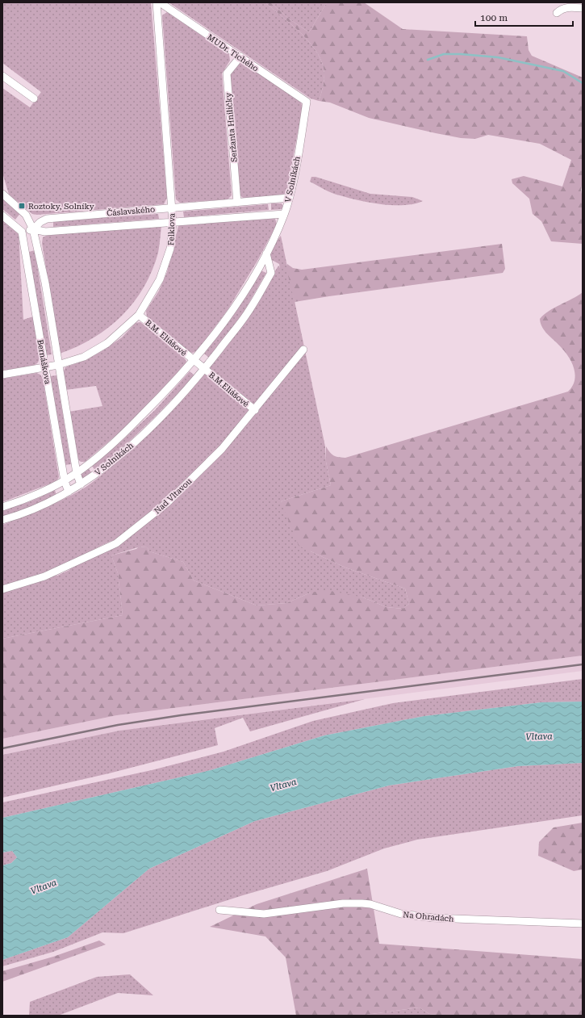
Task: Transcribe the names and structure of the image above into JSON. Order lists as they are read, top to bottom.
{
  "streets": {
    "street": [
      "MUDr. Tichého",
      "Seržanta Hniličky",
      "V Solníkách",
      "Čáslavského",
      "Felklova",
      "B.M. Eliášové",
      "Bernáškova",
      "B.M.Eliášové",
      "Nad Vltavou",
      "Na Ohradách"
    ]
  },
  "crossings": [
    ["MUDr. Tichého", "Seržanta Hniličky"],
    ["MUDr. Tichého", "V Solníkách"],
    ["Seržanta Hniličky", "Čáslavského"],
    ["V Solníkách", "Čáslavského"],
    ["V Solníkách", "B.M. Eliášové"],
    ["V Solníkách", "Bernáškova"],
    ["V Solníkách", "B.M.Eliášové"],
    ["Čáslavského", "Felklova"],
    ["Čáslavského", "Bernáškova"],
    ["Felklova", "B.M. Eliášové"],
    ["Felklova", "Bernáškova"],
    ["B.M.Eliášové", "Nad Vltavou"]
  ],
  "water": ["Vltava"],
  "places": {
    "transit": ["Roztoky, Solníky"]
  },
  "scale_bar": "100 m"
}
